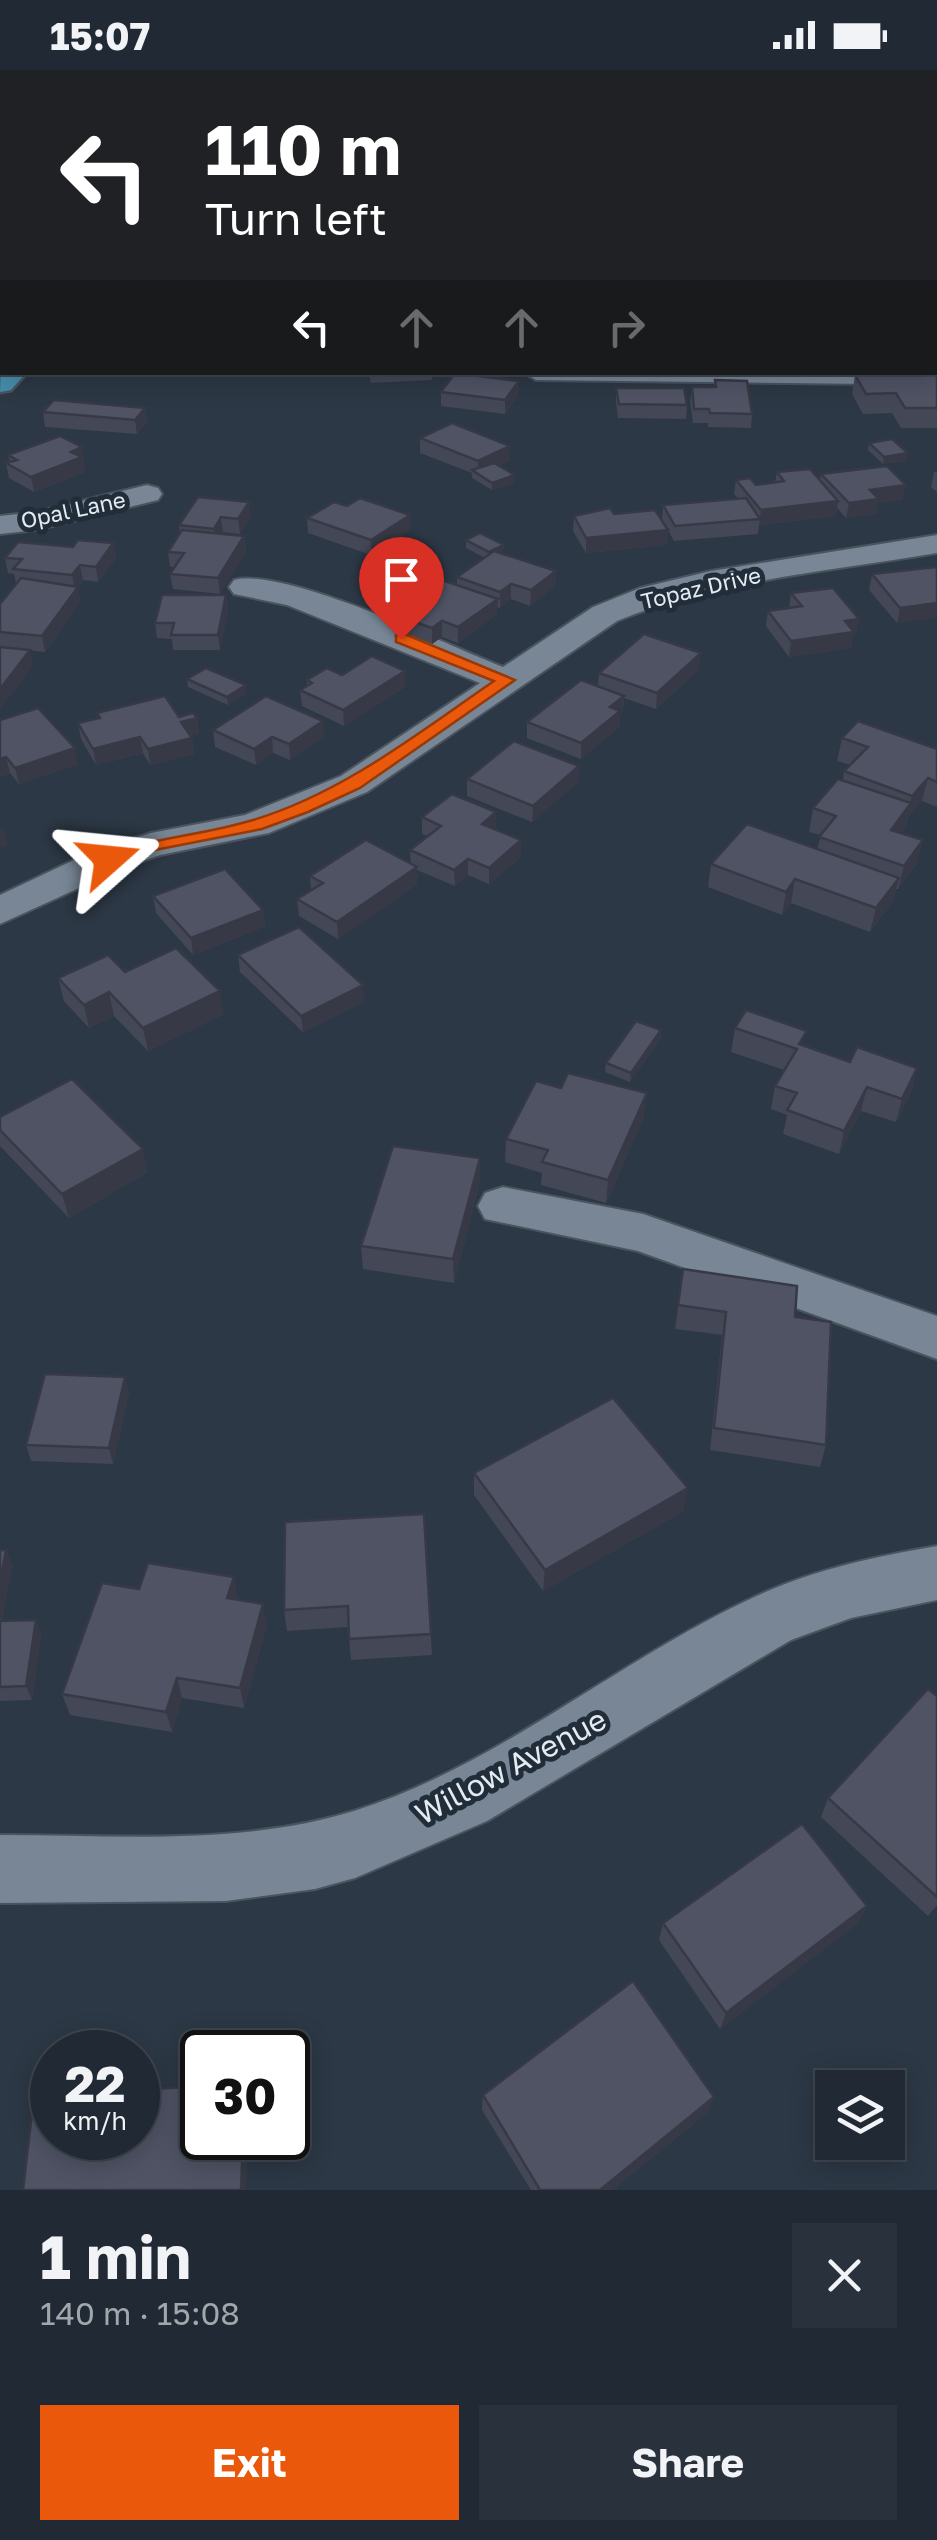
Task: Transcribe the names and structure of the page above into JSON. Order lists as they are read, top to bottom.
{
  "streets": {
    "street": ["Opal Lane", "Topaz Drive", "Willow Avenue"]
  },
  "page": {
    "status": "15:07",
    "turn": ["110 m", "Turn left"],
    "speed": "22 km/h",
    "limit": "30",
    "heading": ["1 min", "140 m · 15:08"],
    "buttons": ["Exit", "Share"]
  }
}
